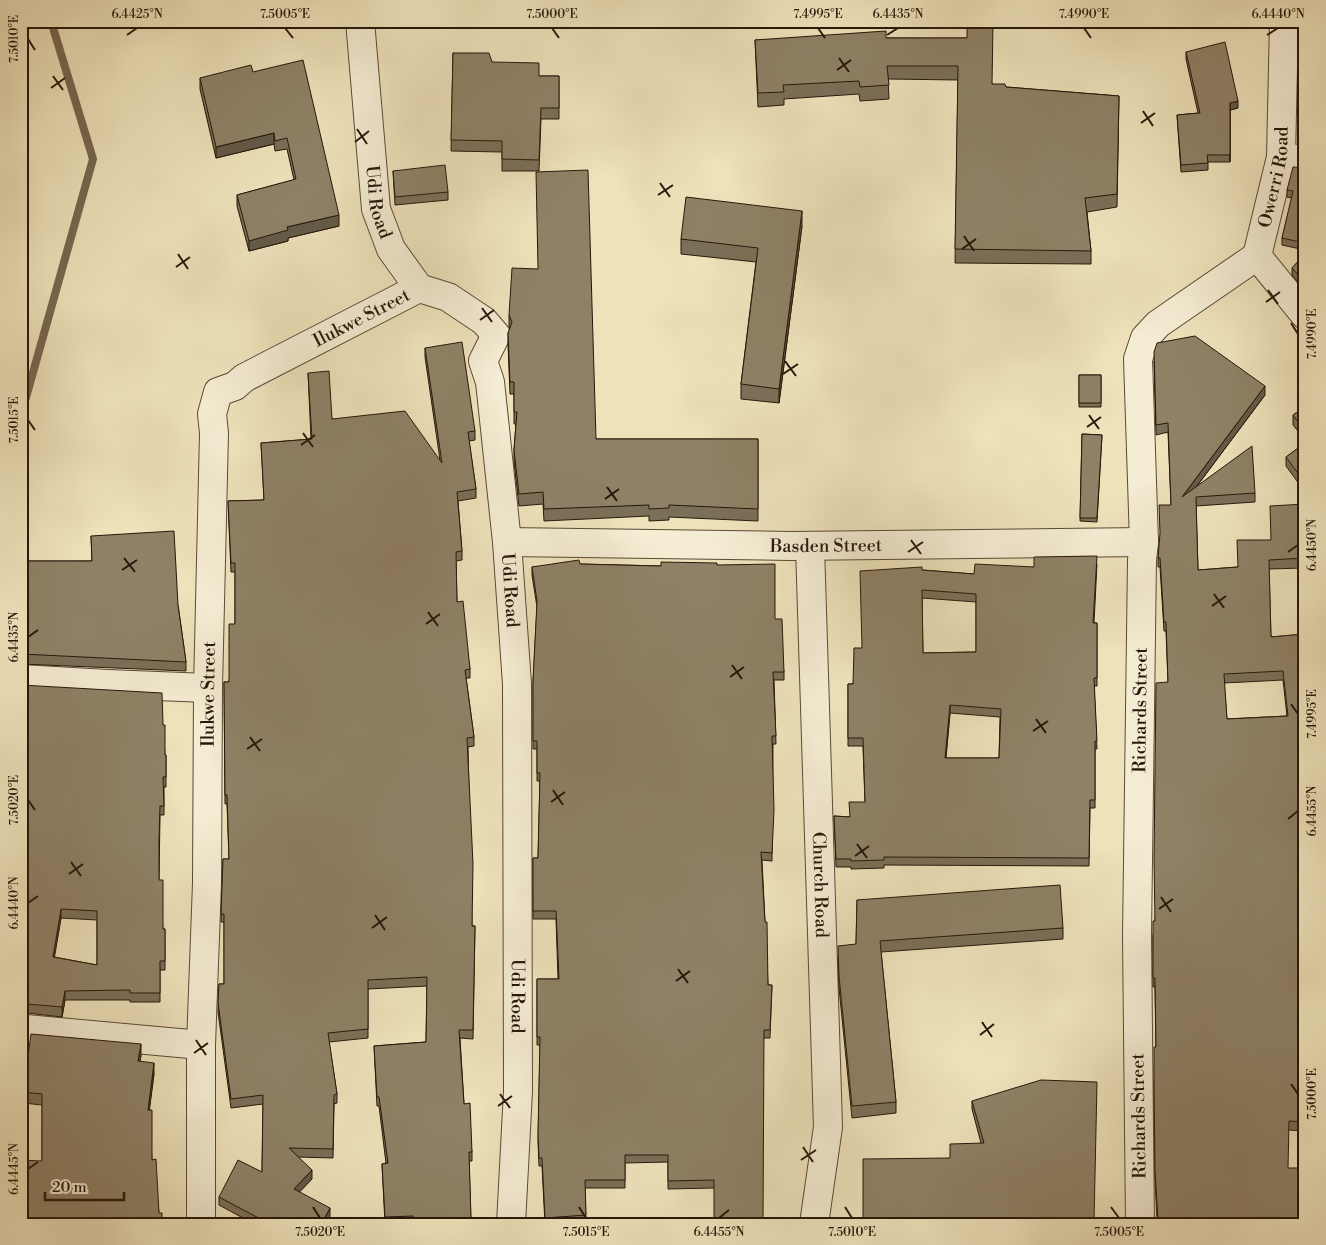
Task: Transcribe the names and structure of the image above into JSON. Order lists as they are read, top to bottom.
{
  "streets": {
    "street": [
      "Owerri Road",
      "Udi Road",
      "Ilukwe Street",
      "Basden Street",
      "Richards Street",
      "Church Road"
    ]
  },
  "crossings": [
    ["Owerri Road", "Richards Street"],
    ["Udi Road", "Ilukwe Street"],
    ["Udi Road", "Basden Street"],
    ["Basden Street", "Richards Street"],
    ["Basden Street", "Church Road"]
  ],
  "scale_bar": "20 m",
  "coordinates": [
    "6.4425°N",
    "7.5005°E",
    "7.5000°E",
    "7.4995°E",
    "6.4435°N",
    "7.4990°E",
    "6.4440°N",
    "7.5010°E",
    "7.5015°E",
    "6.4450°N",
    "7.5020°E",
    "6.4455°N",
    "6.4445°N"
  ]
}
